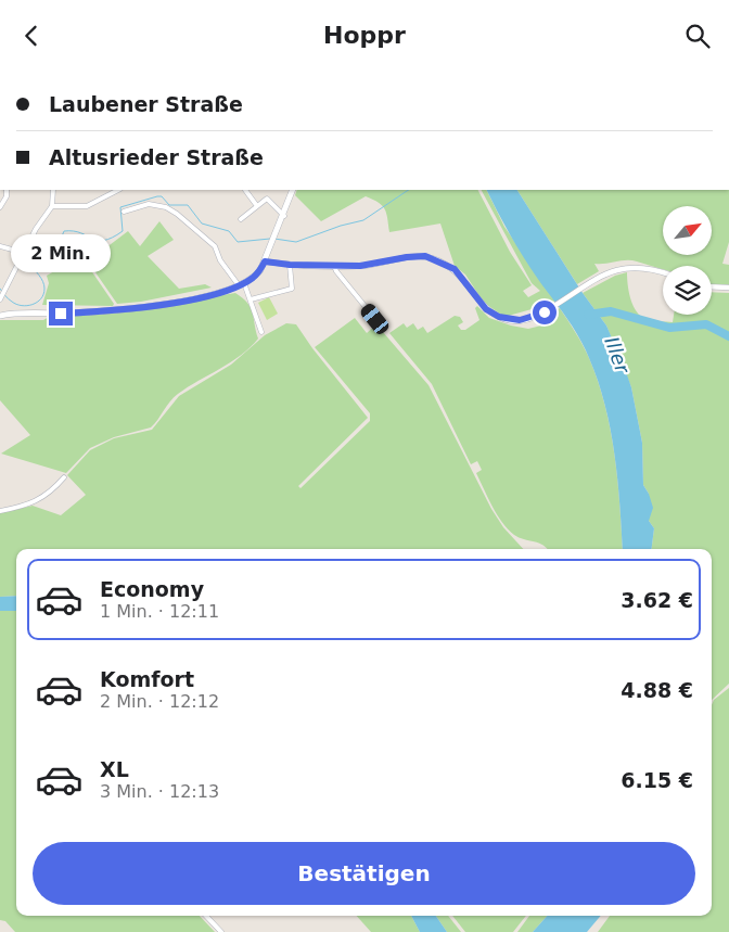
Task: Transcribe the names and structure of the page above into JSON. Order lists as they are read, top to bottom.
{
  "water": ["Iller"],
  "north": "top right",
  "page": {
    "header": "Hoppr",
    "banner": ["Laubener Straße", "Altusrieder Straße"],
    "bubble": "2 Min.",
    "list": [
      {
        "name": "Economy",
        "note": "1 Min. · 12:11",
        "value": "3.62 €"
      },
      {
        "name": "Komfort",
        "note": "2 Min. · 12:12",
        "value": "4.88 €"
      },
      {
        "name": "XL",
        "note": "3 Min. · 12:13",
        "value": "6.15 €"
      }
    ],
    "buttons": "Bestätigen"
  }
}
